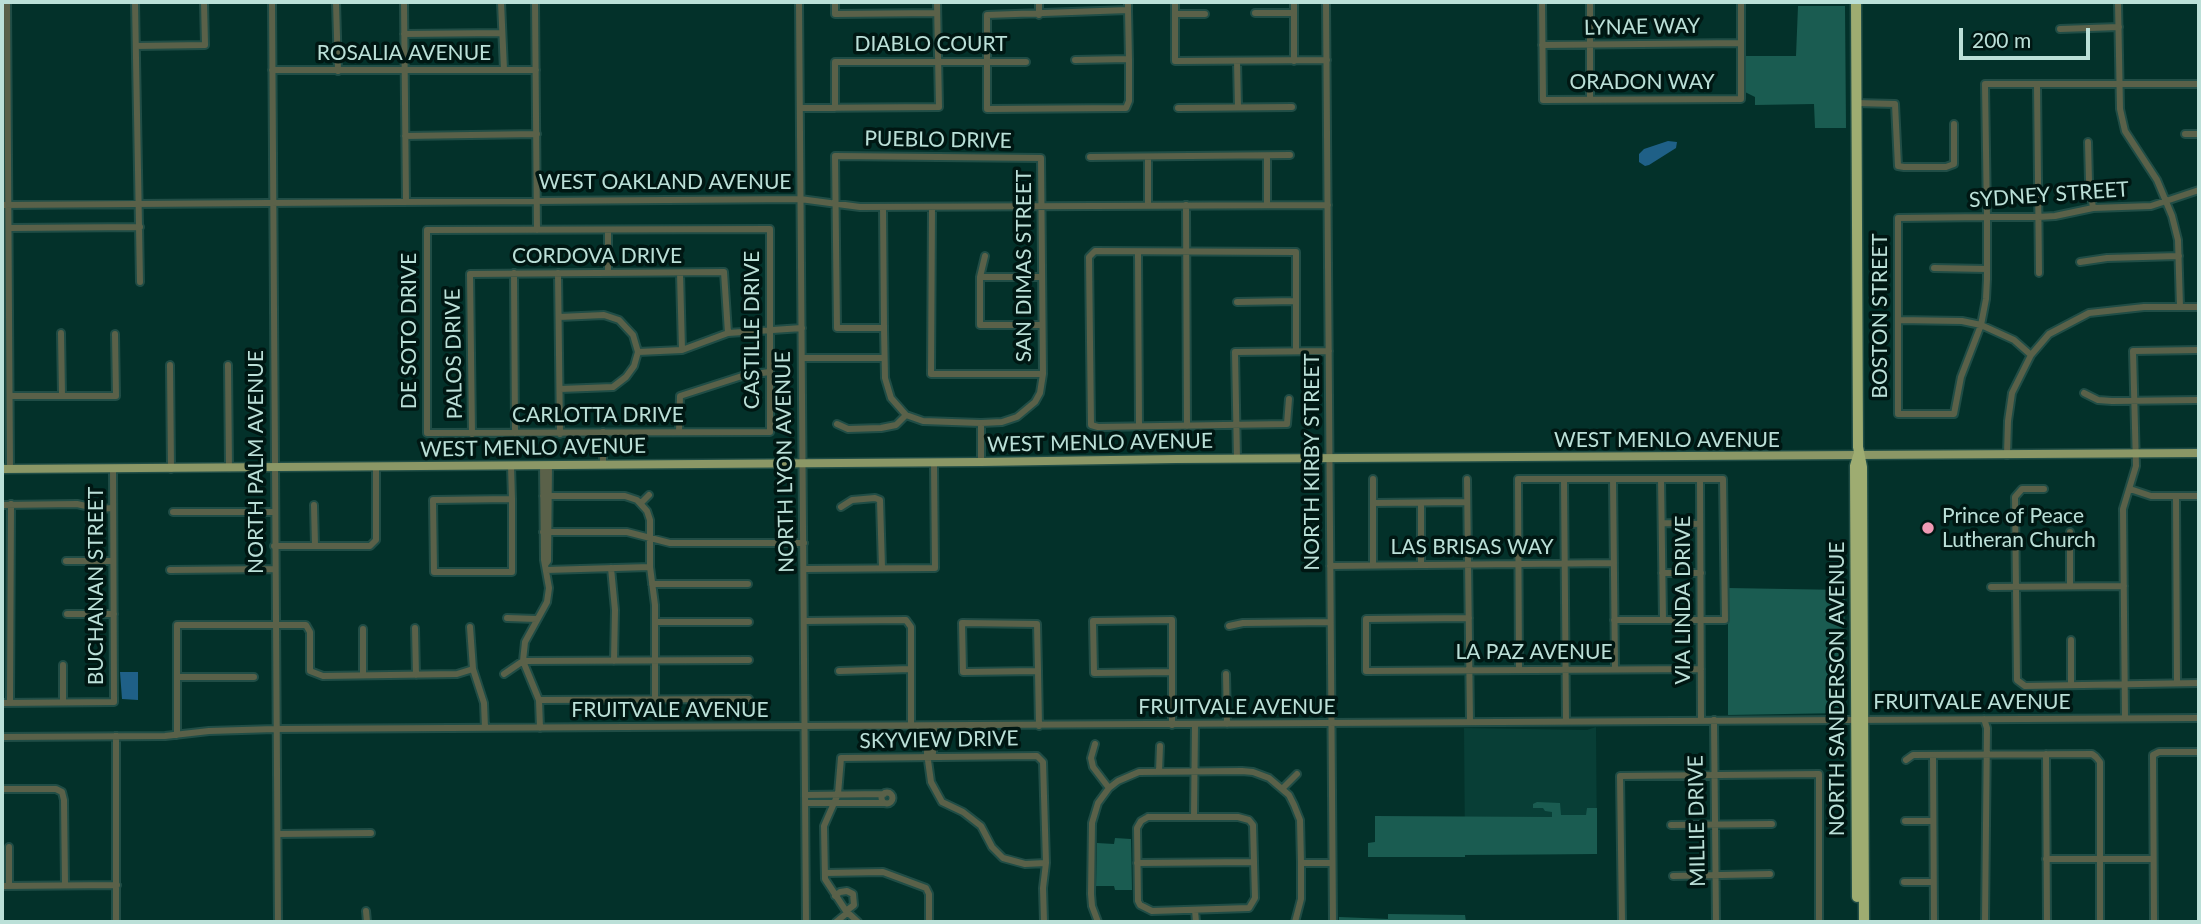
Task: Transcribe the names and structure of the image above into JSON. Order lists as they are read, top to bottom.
{
  "streets": {
    "highway": ["NORTH SANDERSON AVENUE"],
    "main road": ["WEST MENLO AVENUE"],
    "street": [
      "LYNAE WAY",
      "DIABLO COURT",
      "ROSALIA AVENUE",
      "ORADON WAY",
      "PUEBLO DRIVE",
      "WEST OAKLAND AVENUE",
      "SYDNEY STREET",
      "CORDOVA DRIVE",
      "SAN DIMAS STREET",
      "BOSTON STREET",
      "CASTILLE DRIVE",
      "DE SOTO DRIVE",
      "PALOS DRIVE",
      "CARLOTTA DRIVE",
      "NORTH PALM AVENUE",
      "NORTH LYON AVENUE",
      "NORTH KIRBY STREET",
      "LAS BRISAS WAY",
      "BUCHANAN STREET",
      "VIA LINDA DRIVE",
      "LA PAZ AVENUE",
      "FRUITVALE AVENUE",
      "SKYVIEW DRIVE",
      "MILLIE DRIVE"
    ]
  },
  "crossings": [
    ["LYNAE WAY", "ORADON WAY"],
    ["ROSALIA AVENUE", "NORTH PALM AVENUE"],
    ["PUEBLO DRIVE", "WEST OAKLAND AVENUE"],
    ["PUEBLO DRIVE", "SAN DIMAS STREET"],
    ["WEST OAKLAND AVENUE", "SAN DIMAS STREET"],
    ["WEST OAKLAND AVENUE", "NORTH PALM AVENUE"],
    ["WEST OAKLAND AVENUE", "NORTH LYON AVENUE"],
    ["WEST OAKLAND AVENUE", "NORTH KIRBY STREET"],
    ["SYDNEY STREET", "BOSTON STREET"],
    ["CORDOVA DRIVE", "PALOS DRIVE"],
    ["CASTILLE DRIVE", "CARLOTTA DRIVE"],
    ["DE SOTO DRIVE", "CARLOTTA DRIVE"],
    ["PALOS DRIVE", "CARLOTTA DRIVE"],
    ["WEST MENLO AVENUE", "NORTH PALM AVENUE"],
    ["WEST MENLO AVENUE", "NORTH LYON AVENUE"],
    ["WEST MENLO AVENUE", "NORTH KIRBY STREET"],
    ["WEST MENLO AVENUE", "BUCHANAN STREET"],
    ["WEST MENLO AVENUE", "NORTH SANDERSON AVENUE"],
    ["NORTH PALM AVENUE", "FRUITVALE AVENUE"],
    ["NORTH LYON AVENUE", "FRUITVALE AVENUE"],
    ["NORTH KIRBY STREET", "LAS BRISAS WAY"],
    ["NORTH KIRBY STREET", "FRUITVALE AVENUE"],
    ["VIA LINDA DRIVE", "LA PAZ AVENUE"],
    ["VIA LINDA DRIVE", "FRUITVALE AVENUE"],
    ["NORTH SANDERSON AVENUE", "FRUITVALE AVENUE"],
    ["FRUITVALE AVENUE", "MILLIE DRIVE"]
  ],
  "places": ["Prince of Peace Lutheran Church"],
  "scale_bar": "200 m"
}
